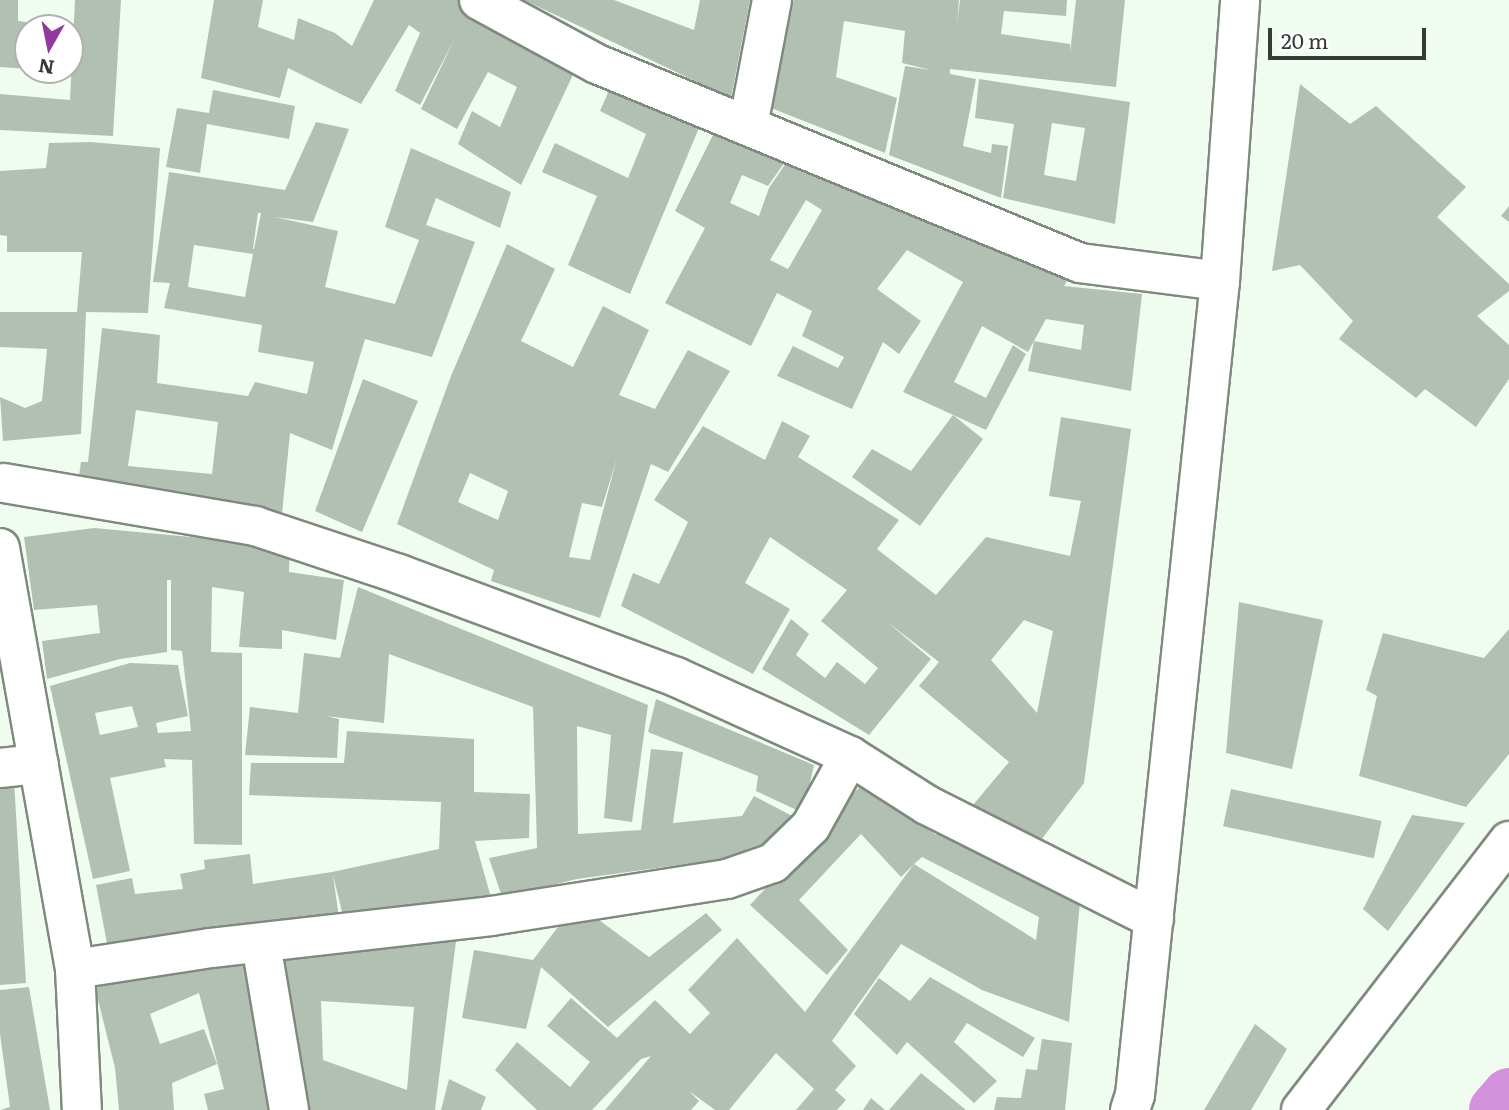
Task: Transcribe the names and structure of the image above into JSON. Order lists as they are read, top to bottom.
{
  "scale_bar": "20 m",
  "north": "bottom"
}
